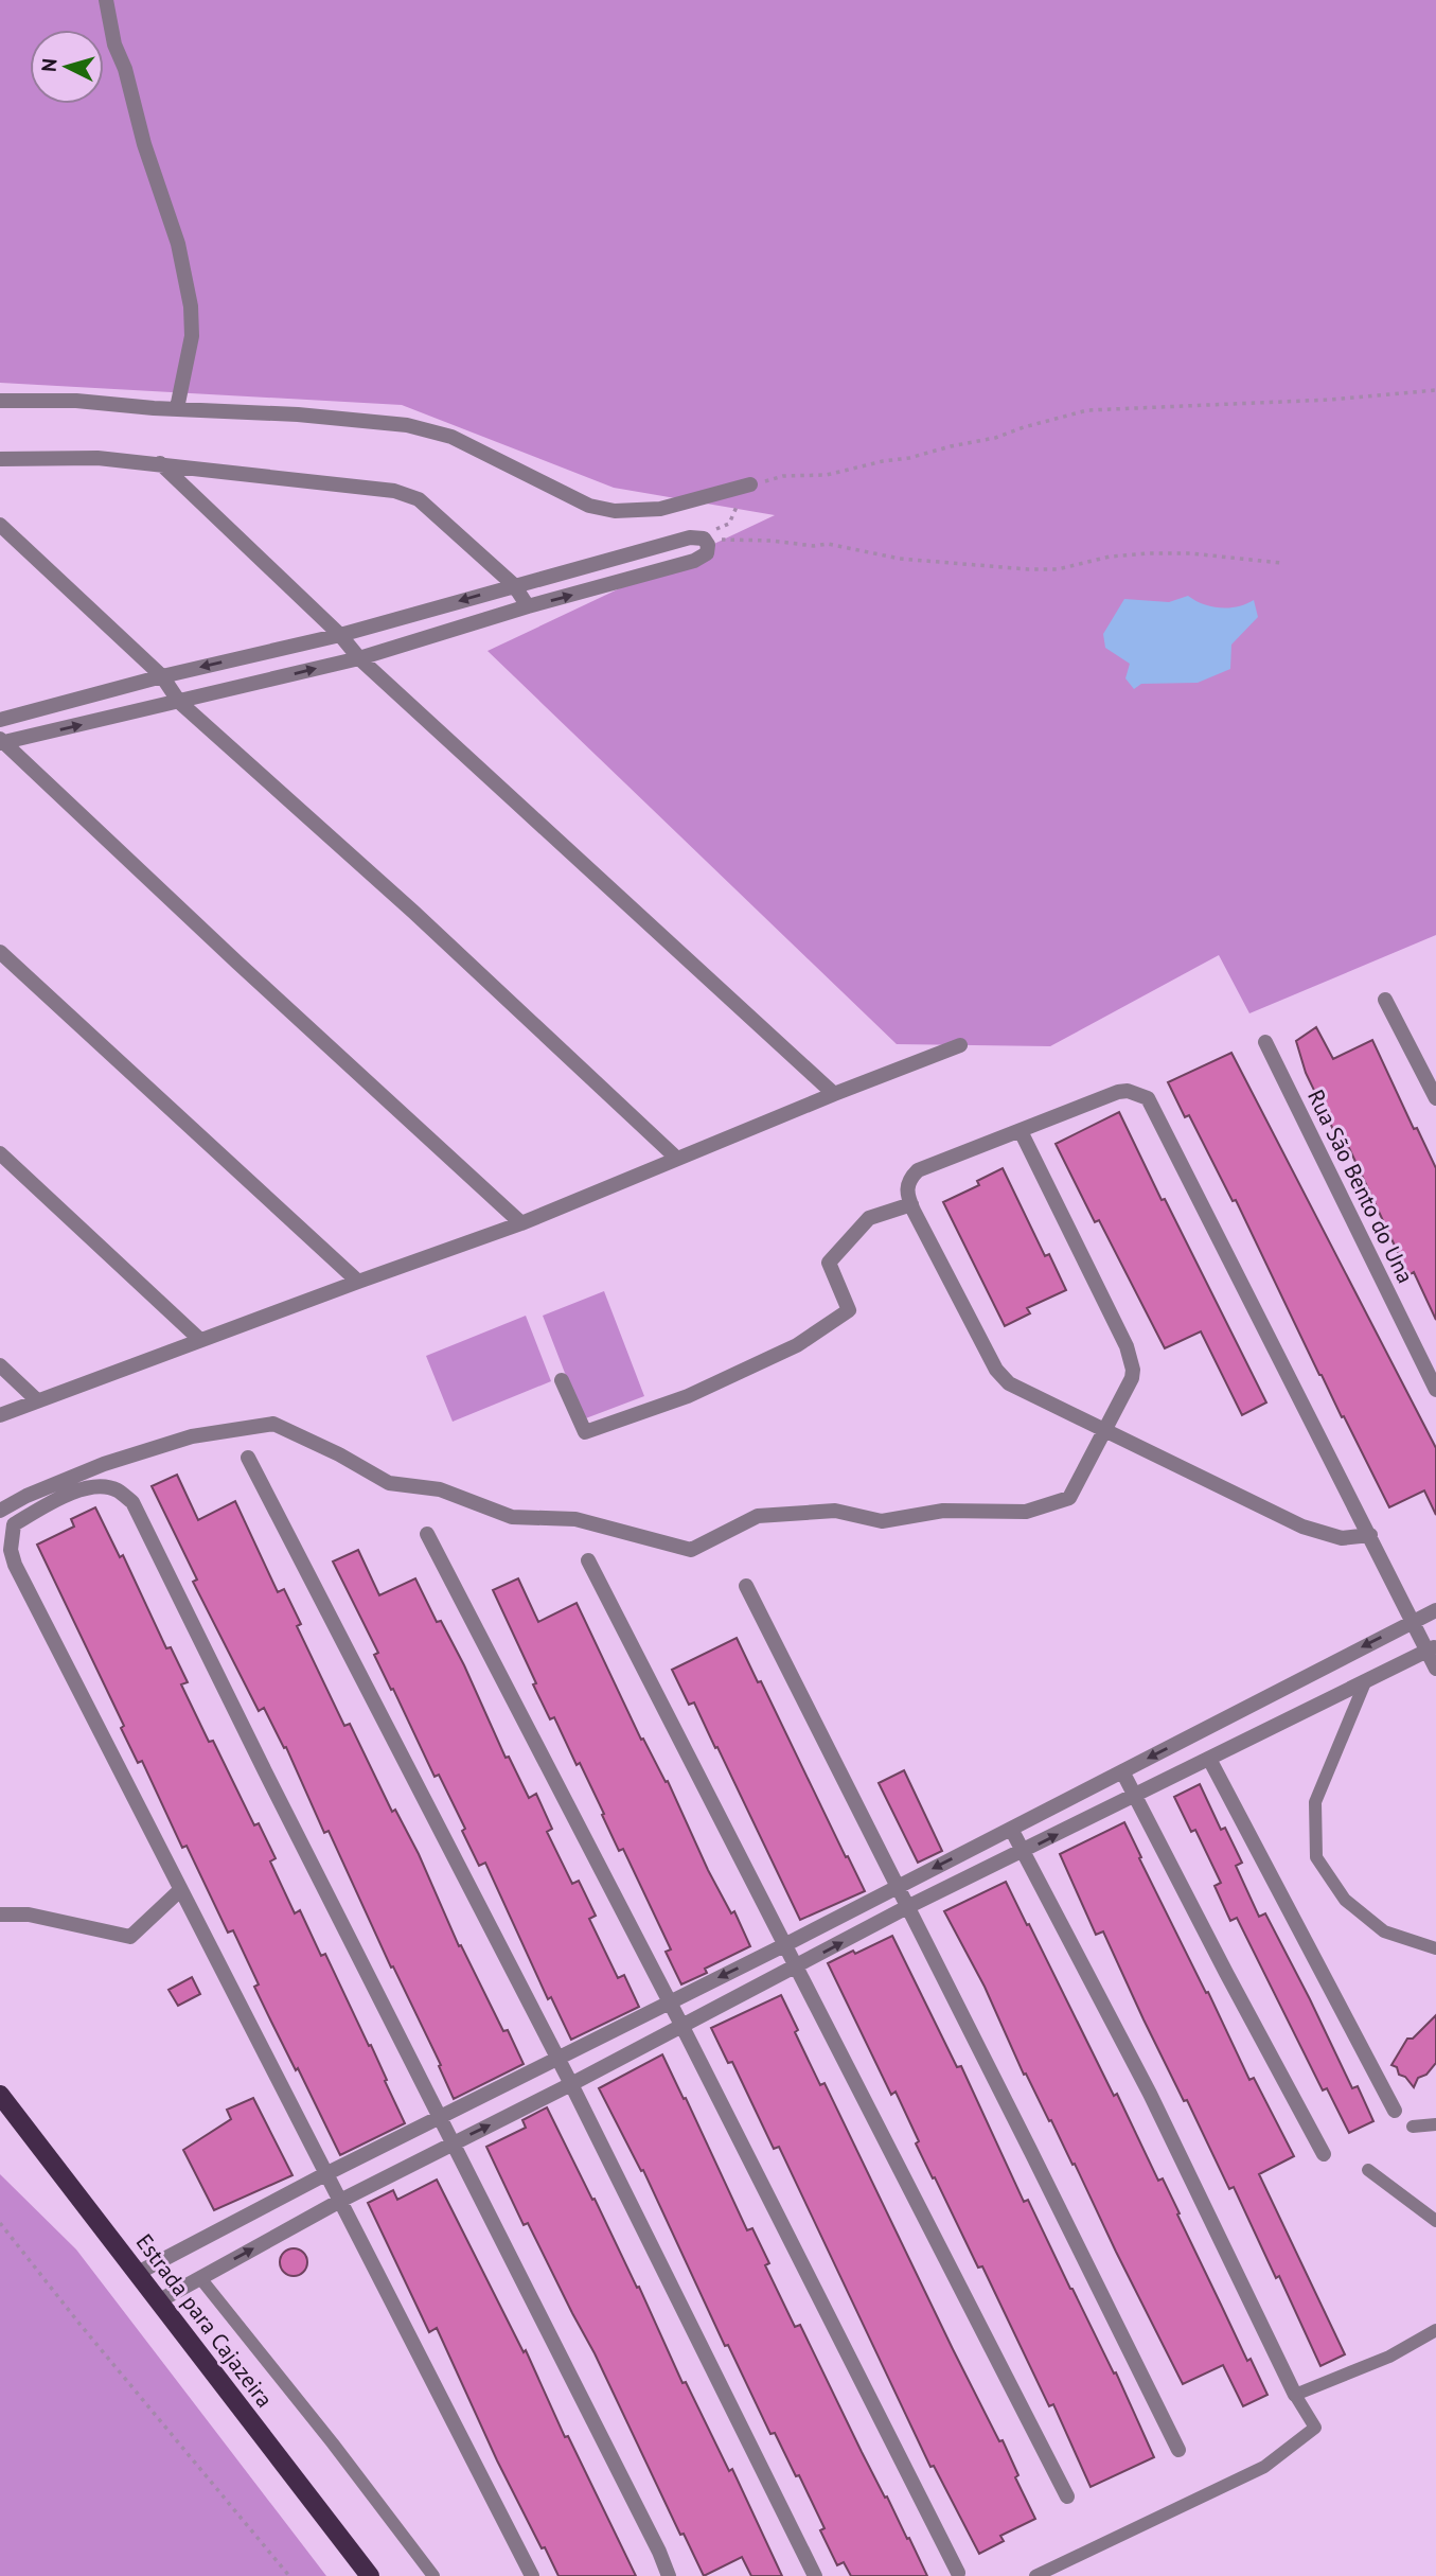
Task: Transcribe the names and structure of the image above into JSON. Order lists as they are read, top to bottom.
{
  "streets": {
    "main road": ["Estrada para Cajazeira"],
    "street": ["Rua São Bento do Una"]
  },
  "north": "left"
}
